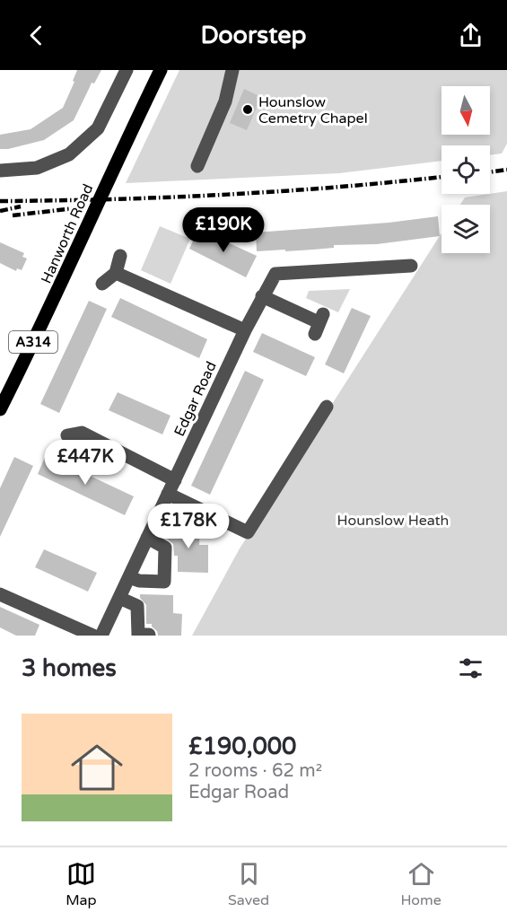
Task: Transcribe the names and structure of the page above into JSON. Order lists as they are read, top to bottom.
{
  "streets": {
    "main road": ["Hanworth Road", "A314"],
    "street": ["Edgar Road"]
  },
  "parks": ["Hounslow Heath"],
  "places": ["Hounslow Cemetry Chapel"],
  "north": "bottom",
  "page": {
    "header": "Doorstep",
    "price": ["£190K", "£447K", "£178K"],
    "heading": "3 homes",
    "list": [
      {
        "name": "£190,000",
        "note": "2 rooms · 62 m² · Edgar Road"
      }
    ],
    "tabs": ["Map", "Saved", "Home"]
  }
}
